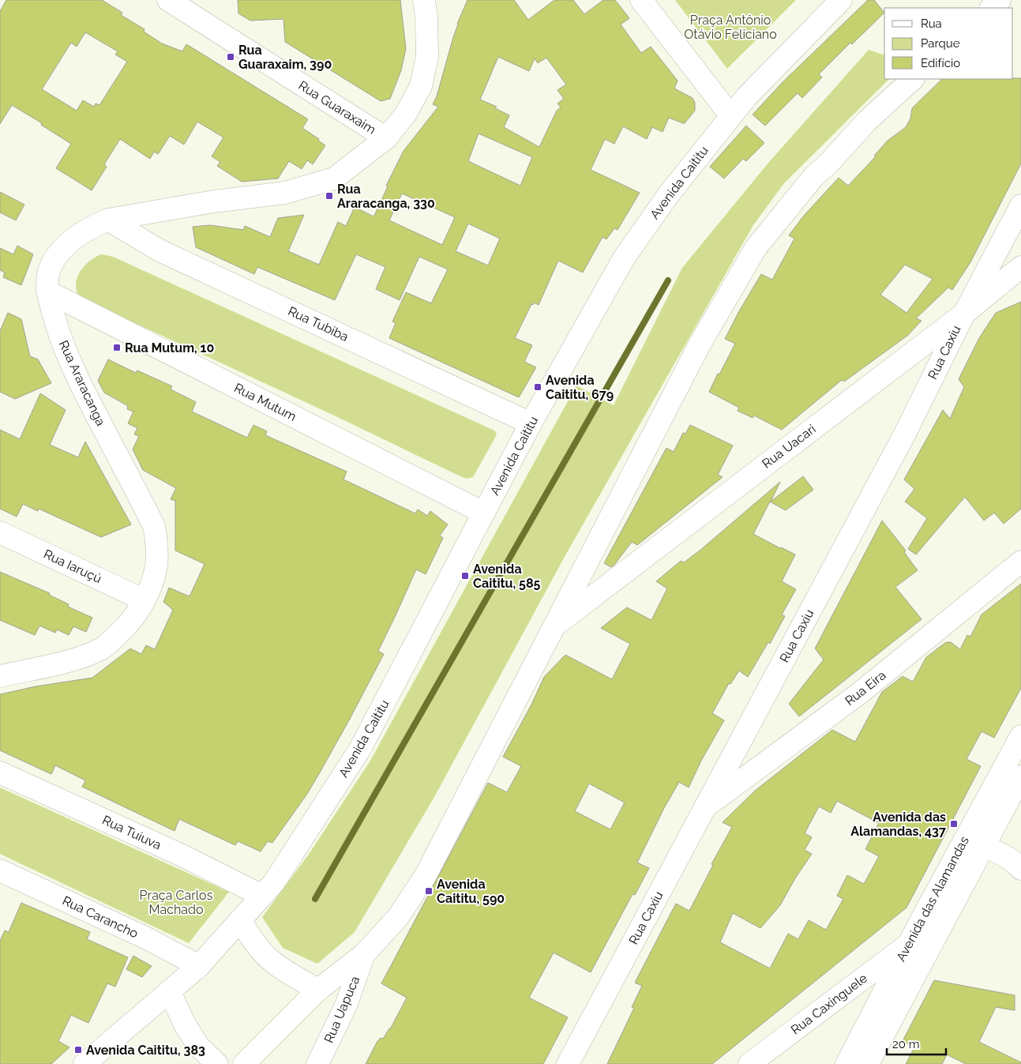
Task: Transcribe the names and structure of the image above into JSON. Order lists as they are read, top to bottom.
{
  "streets": {
    "street": [
      "Rua Guaraxaim",
      "Avenida Caititu",
      "Rua Tubiba",
      "Rua Caxiu",
      "Rua Araracanga",
      "Rua Mutum",
      "Rua Uacari",
      "Rua Iaruçú",
      "Rua Eira",
      "Rua Tuiuva",
      "Avenida das Alamandas",
      "Rua Carancho",
      "Rua Caxinguele",
      "Rua Uapuca"
    ]
  },
  "crossings": [
    ["Rua Guaraxaim", "Rua Araracanga"],
    ["Avenida Caititu", "Rua Tubiba"],
    ["Avenida Caititu", "Rua Mutum"],
    ["Avenida Caititu", "Rua Tuiuva"],
    ["Avenida Caititu", "Rua Carancho"],
    ["Rua Tubiba", "Rua Araracanga"],
    ["Rua Caxiu", "Rua Uacari"],
    ["Rua Caxiu", "Rua Eira"],
    ["Rua Araracanga", "Rua Mutum"],
    ["Rua Araracanga", "Rua Iaruçú"],
    ["Avenida das Alamandas", "Rua Caxinguele"]
  ],
  "parks": ["Praça Antônio Otávio Feliciano", "Praça Carlos Machado"],
  "places": {
    "transit": [
      "Rua Guaraxaim, 390",
      "Rua Araracanga, 330",
      "Rua Mutum, 10",
      "Avenida Caititu, 679",
      "Avenida Caititu, 585",
      "Avenida das Alamandas, 437",
      "Avenida Caititu, 590",
      "Avenida Caititu, 383"
    ]
  },
  "legend": ["Rua", "Parque", "Edifício"],
  "scale_bar": "20 m"
}
